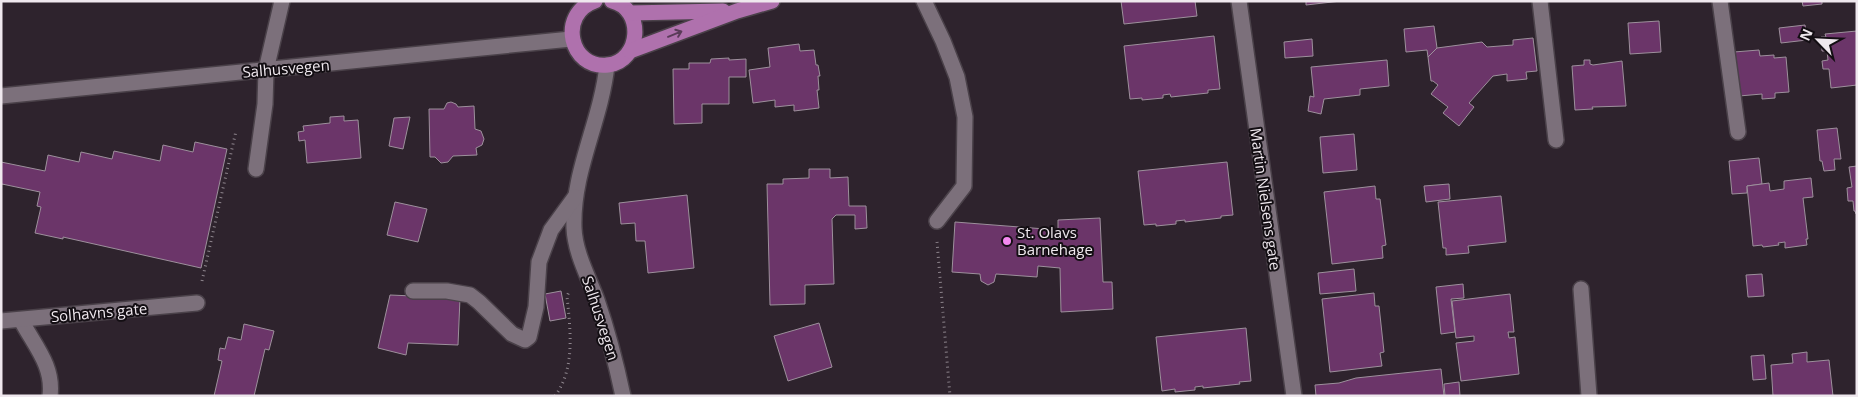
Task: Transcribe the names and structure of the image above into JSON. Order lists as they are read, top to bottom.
{
  "streets": {
    "street": ["Salhusvegen", "Martin Nielsens gate", "Solhavns gate"]
  },
  "places": ["St. Olavs Barnehage"],
  "north": "top left"
}
